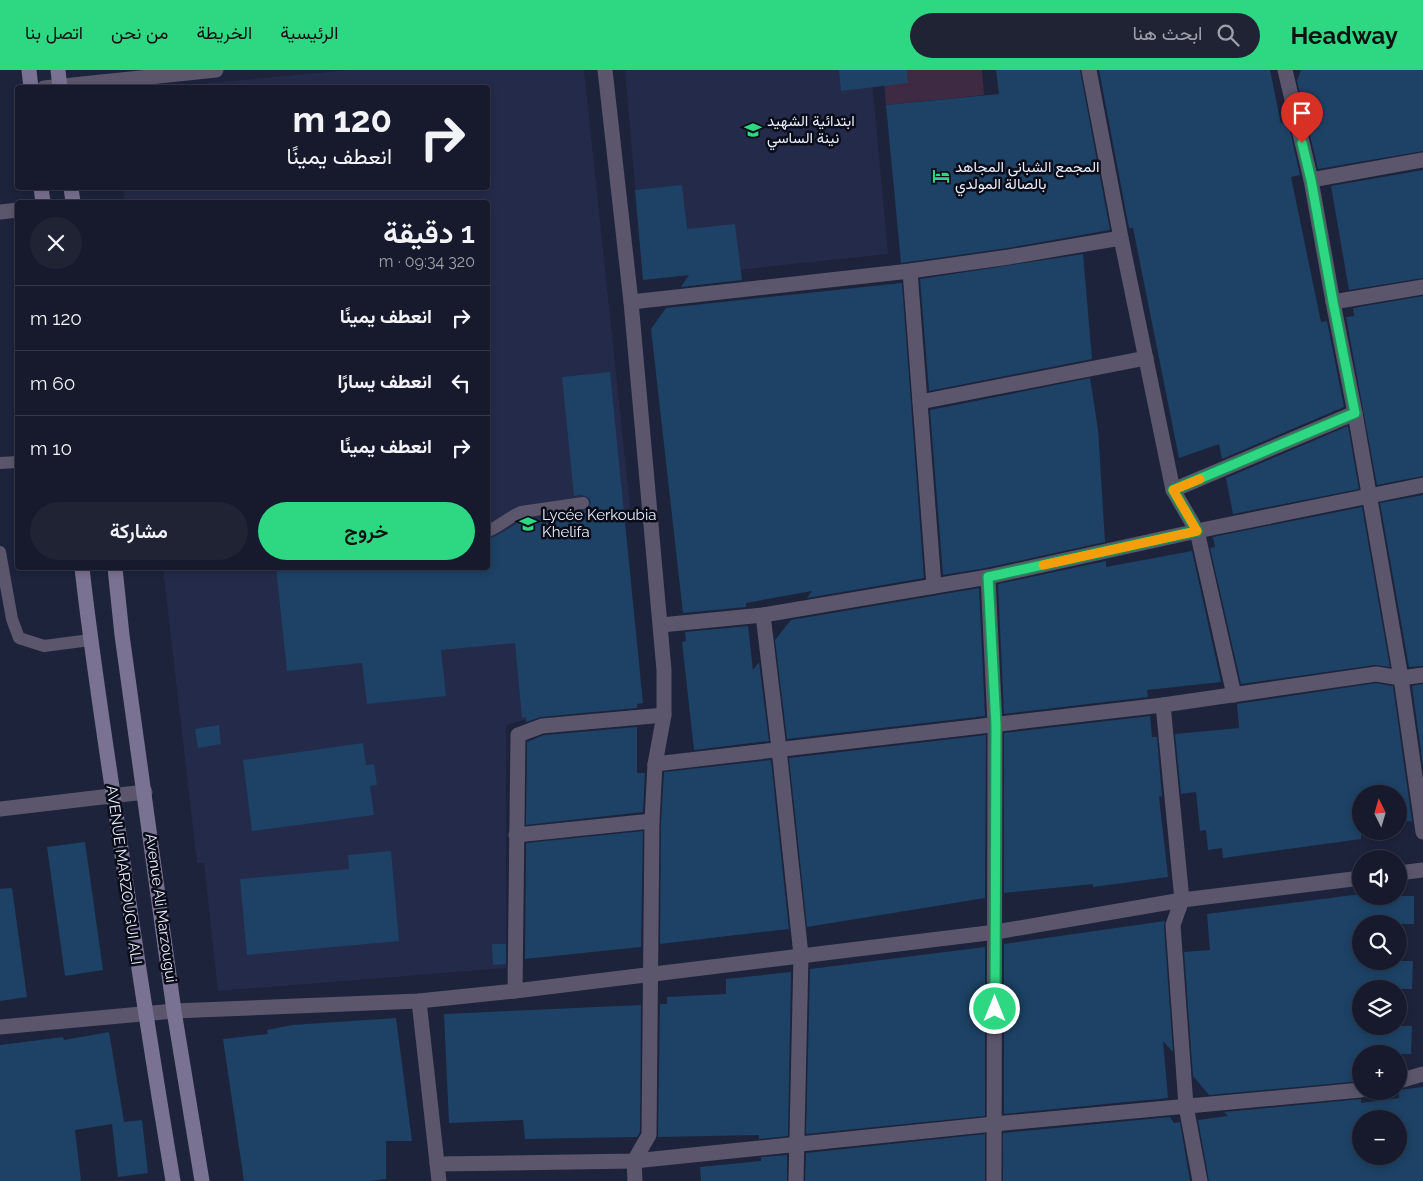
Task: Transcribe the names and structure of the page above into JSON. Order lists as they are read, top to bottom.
{
  "streets": {
    "main road": ["AVENUE MARZOUGUI ALI", "Avenue Ali Marzougui"]
  },
  "places": {
    "school or university": ["ابتدائية الشهيد نينة الساسي", "Lycée Kerkoubia Khelifa"],
    "hotel": ["المجمع الشباني المجاهد بالصالة المولدي"]
  },
  "north": "top",
  "page": {
    "header": "Headway",
    "search": "ابحث هنا",
    "nav": [
      "الرئيسية",
      "الخريطة",
      "من نحن",
      "اتصل بنا"
    ],
    "turn": ["120 m", "انعطف يمينًا"],
    "heading": ["1 دقيقة", "320 m · 09:34"],
    "list": [
      {
        "name": "انعطف يمينًا",
        "value": "120 m"
      },
      {
        "name": "انعطف يسارًا",
        "value": "60 m"
      },
      {
        "name": "انعطف يمينًا",
        "value": "10 m"
      }
    ],
    "buttons": ["خروج", "مشاركة"],
    "map_buttons": ["+", "−"]
  }
}
